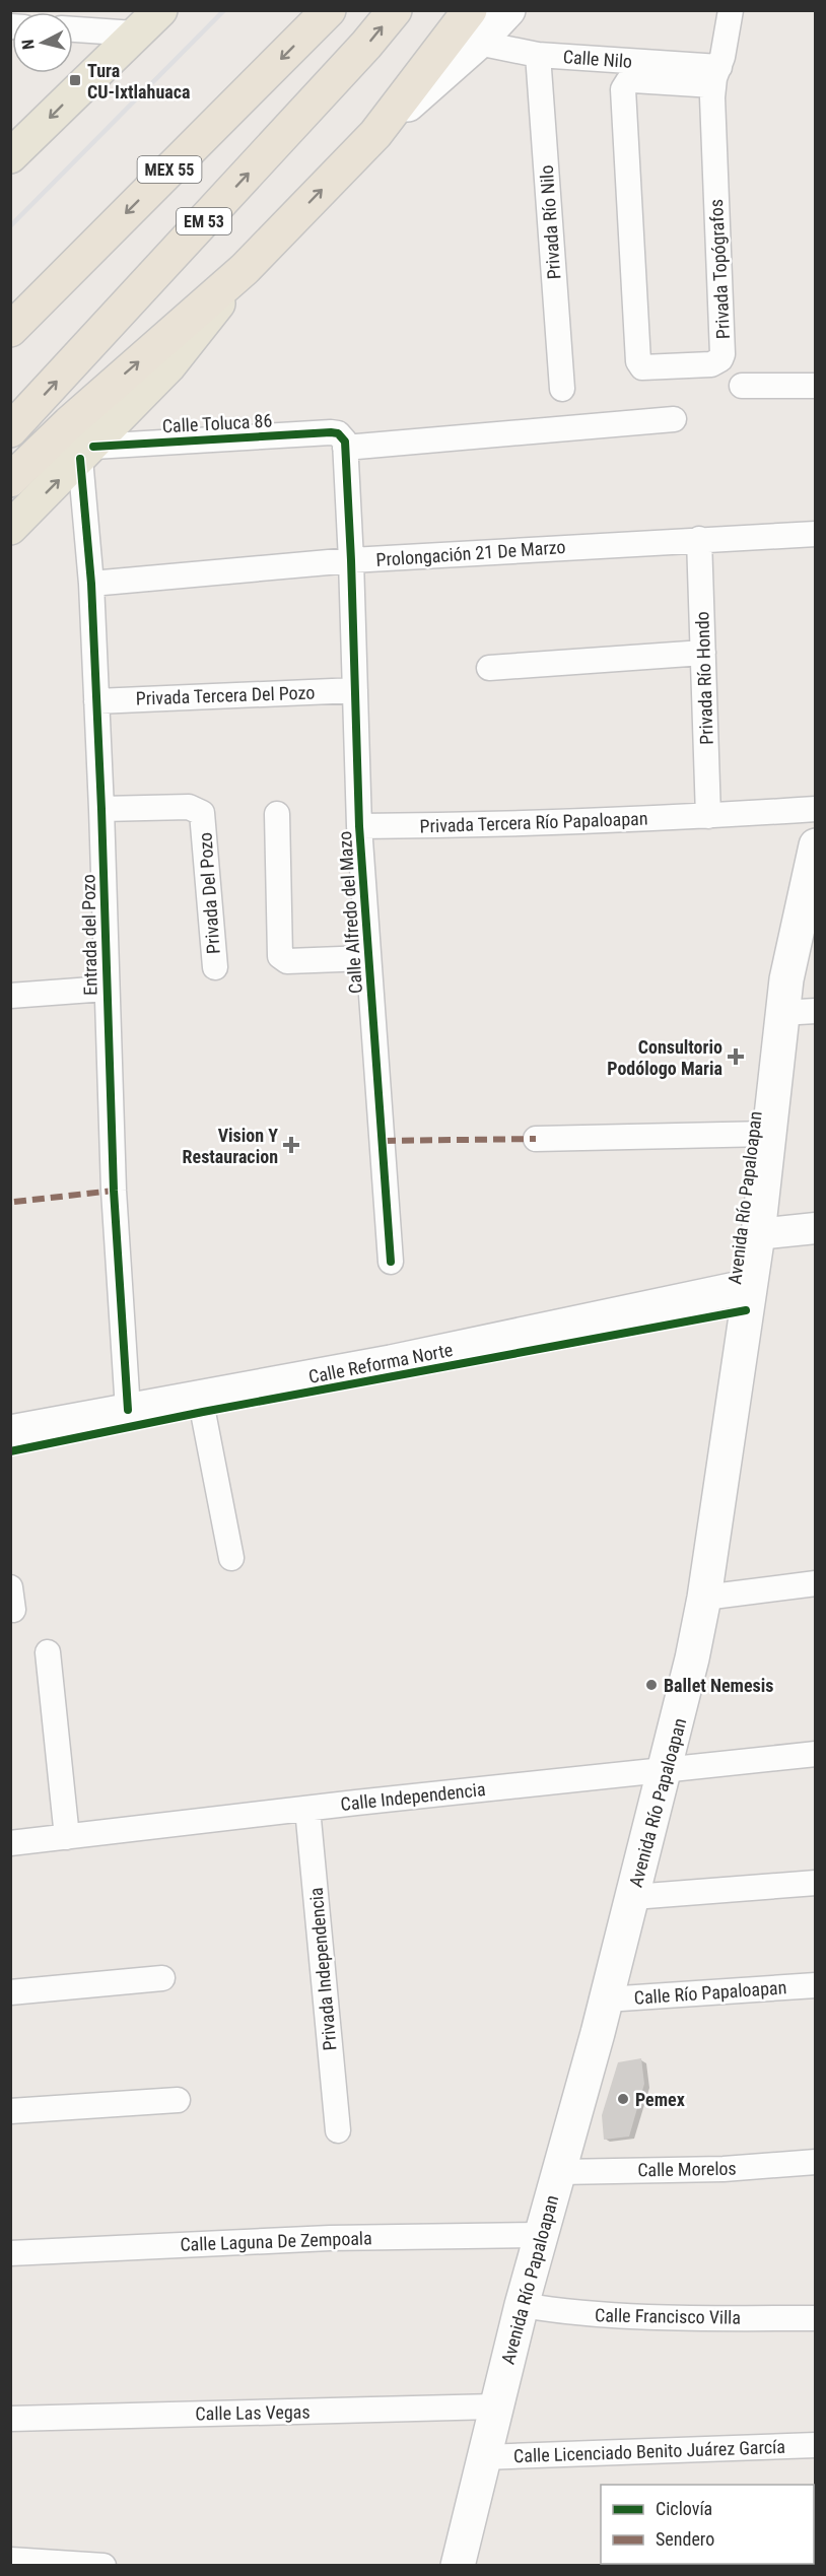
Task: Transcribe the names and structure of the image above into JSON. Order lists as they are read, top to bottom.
{
  "streets": {
    "highway": ["MEX 55", "EM 53"],
    "main road": ["Avenida Río Papaloapan", "Calle Reforma Norte"],
    "street": [
      "Calle Nilo",
      "Privada Río Nilo",
      "Privada Topógrafos",
      "Calle Toluca 86",
      "Prolongación 21 De Marzo",
      "Privada Río Hondo",
      "Privada Tercera Del Pozo",
      "Privada Tercera Río Papaloapan",
      "Privada Del Pozo",
      "Calle Alfredo del Mazo",
      "Entrada del Pozo",
      "Calle Independencia",
      "Privada Independencia",
      "Calle Río Papaloapan",
      "Calle Morelos",
      "Calle Laguna De Zempoala",
      "Calle Francisco Villa",
      "Calle Las Vegas",
      "Calle Licenciado Benito Juárez García"
    ]
  },
  "crossings": [
    ["Calle Nilo", "Privada Río Nilo"],
    ["Calle Nilo", "Privada Topógrafos"],
    ["Calle Toluca 86", "Calle Alfredo del Mazo"],
    ["Calle Toluca 86", "Entrada del Pozo"],
    ["Prolongación 21 De Marzo", "Privada Río Hondo"],
    ["Prolongación 21 De Marzo", "Calle Alfredo del Mazo"],
    ["Prolongación 21 De Marzo", "Entrada del Pozo"],
    ["Privada Río Hondo", "Privada Tercera Río Papaloapan"],
    ["Privada Tercera Del Pozo", "Calle Alfredo del Mazo"],
    ["Privada Tercera Del Pozo", "Entrada del Pozo"],
    ["Privada Tercera Río Papaloapan", "Calle Alfredo del Mazo"],
    ["Privada Del Pozo", "Entrada del Pozo"],
    ["Entrada del Pozo", "Calle Reforma Norte"],
    ["Avenida Río Papaloapan", "Calle Reforma Norte"],
    ["Avenida Río Papaloapan", "Calle Independencia"],
    ["Avenida Río Papaloapan", "Calle Río Papaloapan"],
    ["Avenida Río Papaloapan", "Calle Morelos"],
    ["Avenida Río Papaloapan", "Calle Laguna De Zempoala"],
    ["Avenida Río Papaloapan", "Calle Francisco Villa"],
    ["Avenida Río Papaloapan", "Calle Las Vegas"],
    ["Avenida Río Papaloapan", "Calle Licenciado Benito Juárez García"],
    ["Calle Independencia", "Privada Independencia"]
  ],
  "places": {
    "transit": ["Tura CU-Ixtlahuaca"],
    "health": ["Consultorio Podólogo Maria", "Vision Y Restauracion"],
    "other": ["Ballet Nemesis", "Pemex"]
  },
  "legend": ["Ciclovía", "Sendero"],
  "north": "left"
}
